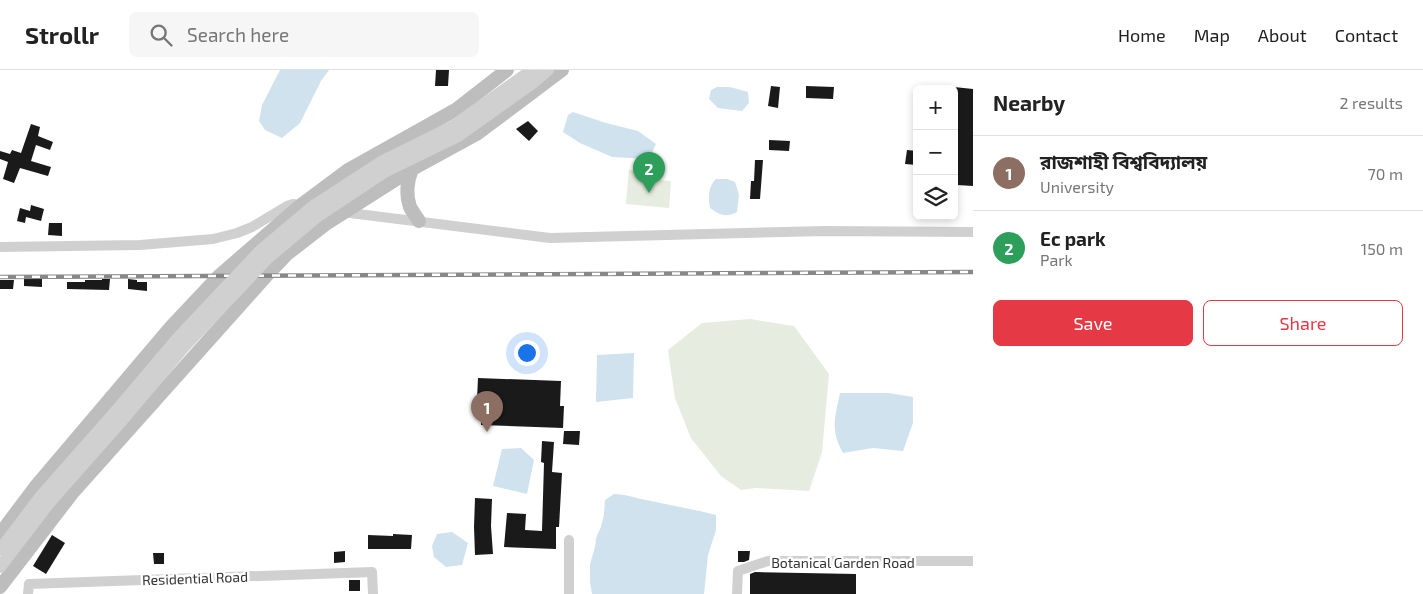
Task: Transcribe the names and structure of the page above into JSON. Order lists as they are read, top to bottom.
{
  "streets": {
    "street": ["Botanical Garden Road", "Residential Road"]
  },
  "page": {
    "header": "Strollr",
    "search": "Search here",
    "nav": [
      "Home",
      "Map",
      "About",
      "Contact"
    ],
    "heading": ["Nearby", "2 results"],
    "map_buttons": ["+", "−"],
    "list": [
      {
        "mark": "1",
        "name": "রাজশাহী বিশ্ববিদ্যালয়",
        "note": "University",
        "value": "70 m"
      },
      {
        "mark": "2",
        "name": "Ec park",
        "note": "Park",
        "value": "150 m"
      }
    ],
    "pins": ["2", "1"],
    "buttons": ["Save", "Share"]
  }
}
